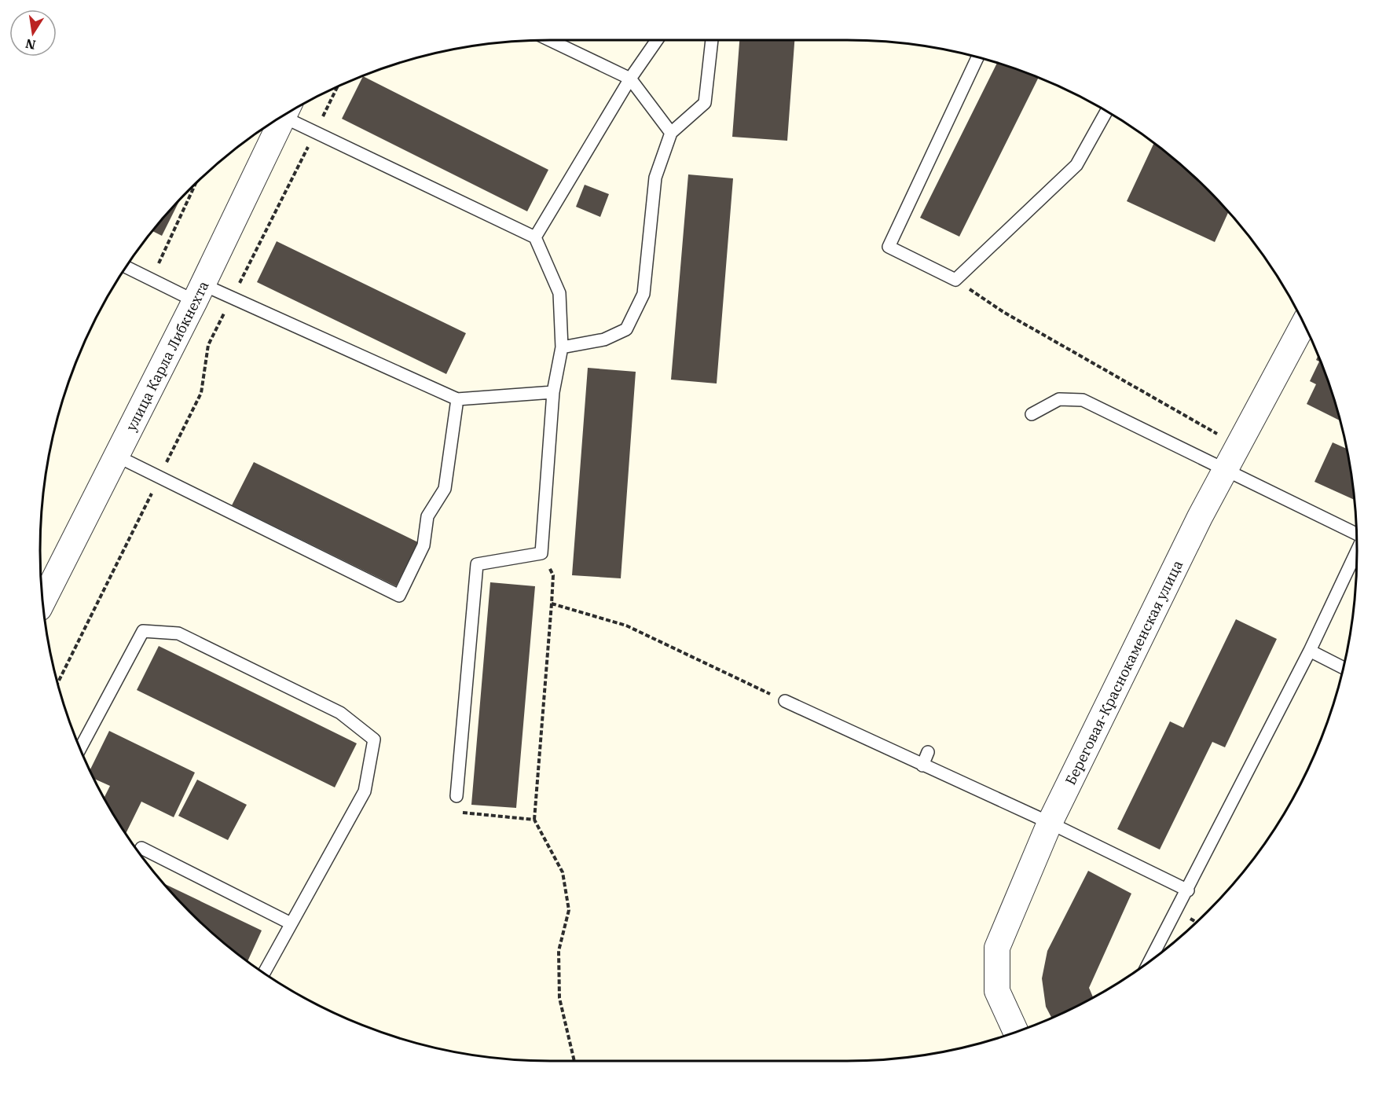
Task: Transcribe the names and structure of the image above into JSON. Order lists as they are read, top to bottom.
{
  "streets": {
    "street": ["улица Карла Либкнехта", "Береговая-Краснокаменская улица"]
  },
  "north": "bottom"
}
